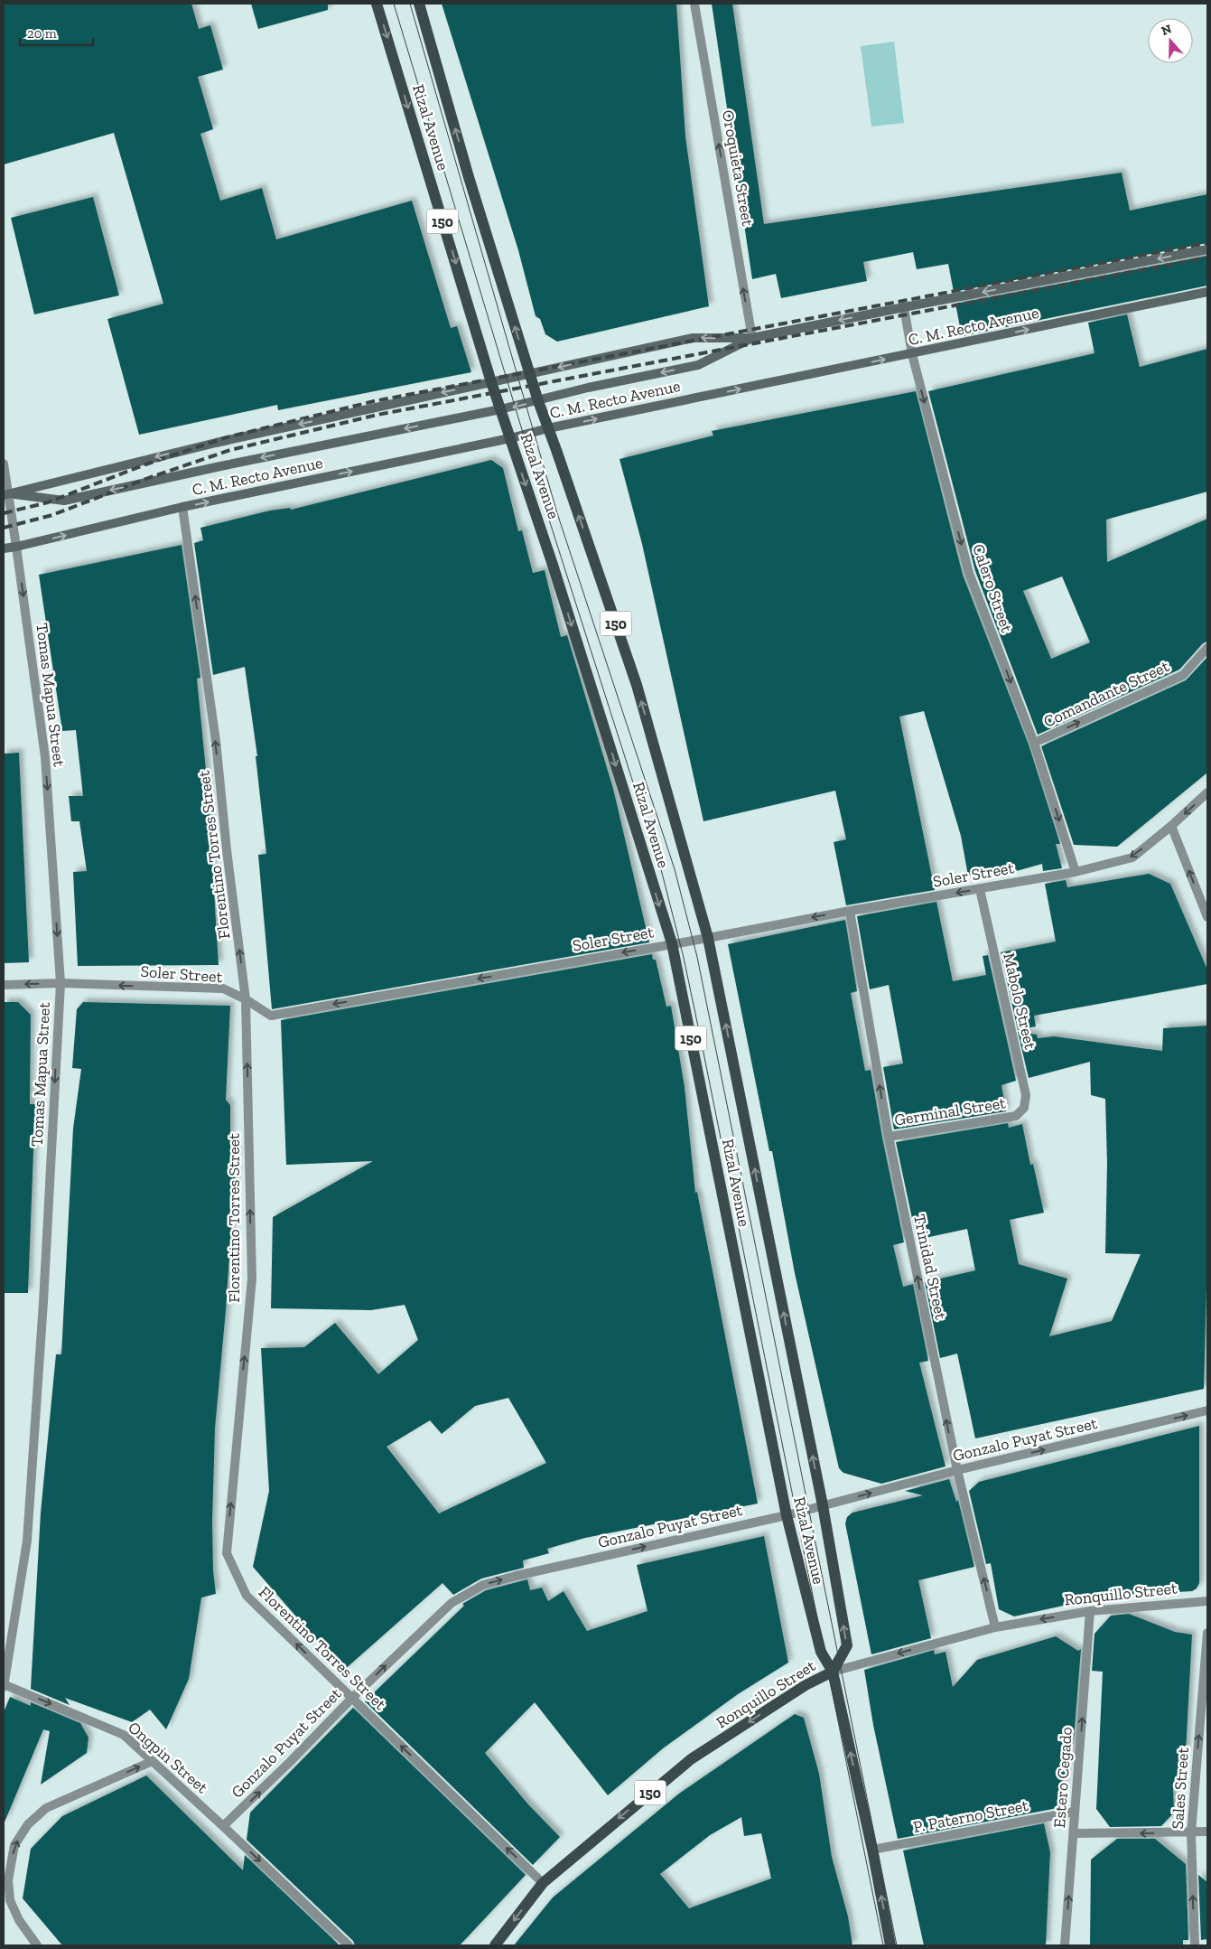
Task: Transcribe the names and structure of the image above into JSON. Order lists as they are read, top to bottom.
{
  "streets": {
    "main road": [
      "Rizal Avenue",
      "150",
      "C. M. Recto Avenue",
      "Ronquillo Street"
    ],
    "street": [
      "Oroquieta Street",
      "Calero Street",
      "Comandante Street",
      "Tomas Mapua Street",
      "Florentino Torres Street",
      "Soler Street",
      "Mabolo Street",
      "Germinal Street",
      "Trinidad Street",
      "Gonzalo Puyat Street",
      "Ongpin Street",
      "Estero Cegado",
      "Sales Street",
      "P. Paterno Street"
    ]
  },
  "crossings": [
    ["Rizal Avenue", "C. M. Recto Avenue"],
    ["Rizal Avenue", "Soler Street"],
    ["Rizal Avenue", "Gonzalo Puyat Street"],
    ["Rizal Avenue", "Ronquillo Street"],
    ["Rizal Avenue", "P. Paterno Street"],
    ["Oroquieta Street", "C. M. Recto Avenue"],
    ["C. M. Recto Avenue", "Calero Street"],
    ["C. M. Recto Avenue", "Tomas Mapua Street"],
    ["C. M. Recto Avenue", "Florentino Torres Street"],
    ["Calero Street", "Comandante Street"],
    ["Calero Street", "Soler Street"],
    ["Tomas Mapua Street", "Soler Street"],
    ["Tomas Mapua Street", "Ongpin Street"],
    ["Florentino Torres Street", "Soler Street"],
    ["Florentino Torres Street", "Gonzalo Puyat Street"],
    ["Florentino Torres Street", "Ronquillo Street"],
    ["Soler Street", "Mabolo Street"],
    ["Soler Street", "Trinidad Street"],
    ["Mabolo Street", "Germinal Street"],
    ["Germinal Street", "Trinidad Street"],
    ["Trinidad Street", "Gonzalo Puyat Street"],
    ["Trinidad Street", "Ronquillo Street"],
    ["Gonzalo Puyat Street", "Ongpin Street"],
    ["Ronquillo Street", "Estero Cegado"],
    ["Estero Cegado", "P. Paterno Street"]
  ],
  "one_way": [
    "Oroquieta Street",
    "Calero Street",
    "Comandante Street",
    "Tomas Mapua Street",
    "Florentino Torres Street",
    "Soler Street",
    "Trinidad Street",
    "Gonzalo Puyat Street",
    "Ronquillo Street",
    "Ongpin Street",
    "Estero Cegado",
    "Sales Street"
  ],
  "scale_bar": "20 m",
  "north": "top"
}
